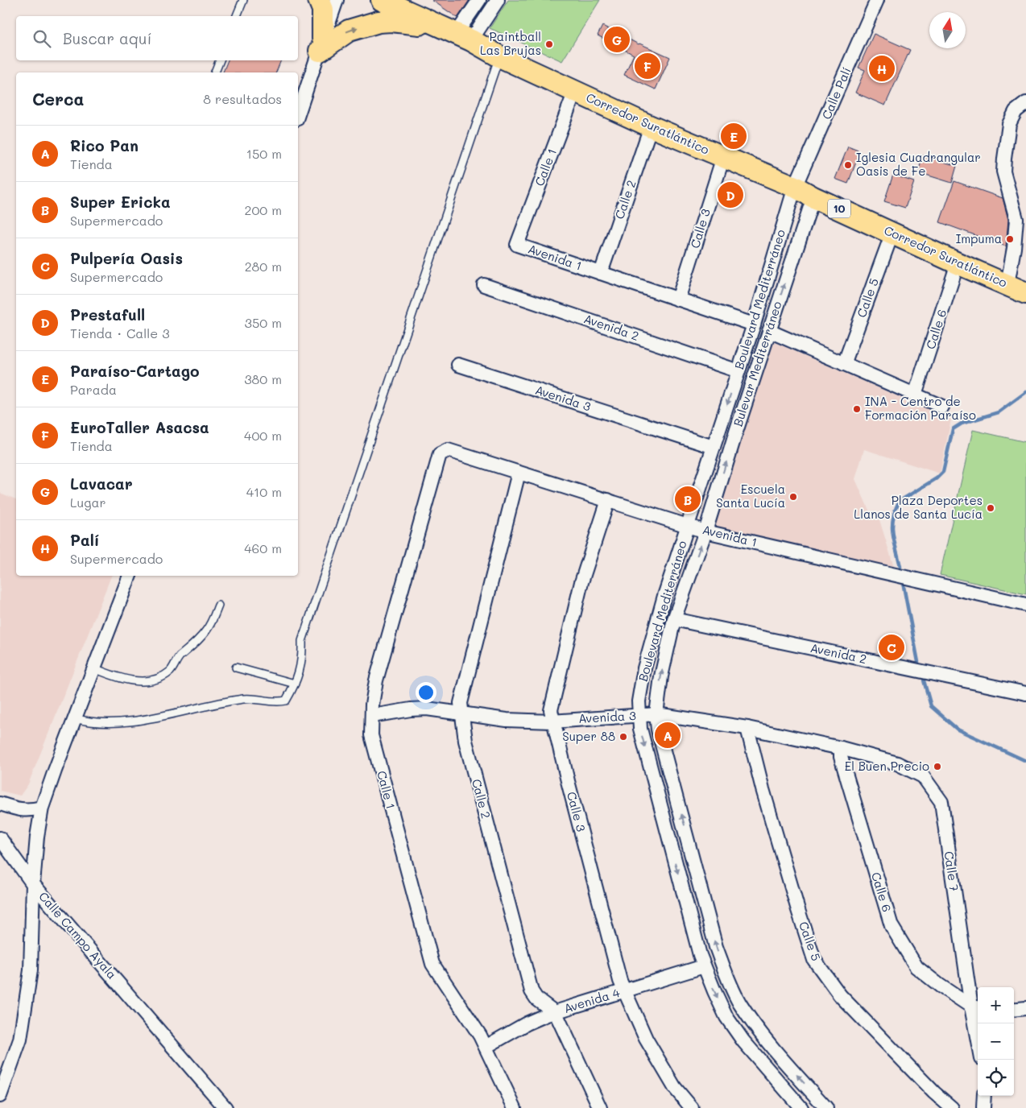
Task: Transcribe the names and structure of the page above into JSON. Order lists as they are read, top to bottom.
{
  "streets": {
    "main road": ["Corredor Suratlántico", "10"],
    "street": [
      "Calle Palí",
      "Calle 1",
      "Calle 2",
      "Calle 3",
      "Avenida 1",
      "Calle 5",
      "Boulevard Mediterráneo",
      "Avenida 2",
      "Calle 6",
      "Bulevar Mediterráneo",
      "Avenida 3",
      "Calle 7",
      "Calle Campo Ayala",
      "Avenida 4"
    ]
  },
  "crossings": [
    ["Calle Palí", "Corredor Suratlántico"],
    ["Calle Palí", "Boulevard Mediterráneo"],
    ["Corredor Suratlántico", "Calle 1"],
    ["Corredor Suratlántico", "Calle 2"],
    ["Corredor Suratlántico", "Calle 3"],
    ["Corredor Suratlántico", "Calle 5"],
    ["Corredor Suratlántico", "Boulevard Mediterráneo"],
    ["Corredor Suratlántico", "Calle 6"],
    ["Corredor Suratlántico", "Bulevar Mediterráneo"],
    ["Calle 1", "Avenida 1"],
    ["Calle 1", "Avenida 3"],
    ["Calle 1", "Avenida 4"],
    ["Calle 2", "Avenida 1"],
    ["Calle 2", "Avenida 3"],
    ["Calle 2", "Avenida 4"],
    ["Calle 3", "Avenida 1"],
    ["Calle 3", "Avenida 3"],
    ["Calle 3", "Avenida 4"],
    ["Avenida 1", "Boulevard Mediterráneo"],
    ["Avenida 1", "Bulevar Mediterráneo"],
    ["Calle 5", "Avenida 3"],
    ["Boulevard Mediterráneo", "Avenida 2"],
    ["Boulevard Mediterráneo", "Bulevar Mediterráneo"],
    ["Boulevard Mediterráneo", "Avenida 3"],
    ["Boulevard Mediterráneo", "Avenida 4"],
    ["Calle 6", "Avenida 3"],
    ["Calle 6", "Calle 7"],
    ["Avenida 3", "Calle 7"]
  ],
  "one_way": ["Bulevar Mediterráneo"],
  "places": [
    "Paintball Las Brujas",
    "Iglesia Cuadrangular Oasis de Fe",
    "Impuma",
    "INA - Centro de Formación Paraíso",
    "Escuela Santa Lucía",
    "Plaza Deportes Llanos de Santa Lucía",
    "Super 88",
    "El Buen Precio"
  ],
  "north": "top",
  "page": {
    "search": "Buscar aquí",
    "pins": [
      "G",
      "F",
      "H",
      "E",
      "D",
      "B",
      "C",
      "A"
    ],
    "heading": ["Cerca", "8 resultados"],
    "list": [
      {
        "mark": "A",
        "name": "Rico Pan",
        "note": "Tienda",
        "value": "150 m"
      },
      {
        "mark": "B",
        "name": "Super Ericka",
        "note": "Supermercado",
        "value": "200 m"
      },
      {
        "mark": "C",
        "name": "Pulpería Oasis",
        "note": "Supermercado",
        "value": "280 m"
      },
      {
        "mark": "D",
        "name": "Prestafull",
        "note": "Tienda · Calle 3",
        "value": "350 m"
      },
      {
        "mark": "E",
        "name": "Paraíso-Cartago",
        "note": "Parada",
        "value": "380 m"
      },
      {
        "mark": "F",
        "name": "EuroTaller Asacsa",
        "note": "Tienda",
        "value": "400 m"
      },
      {
        "mark": "G",
        "name": "Lavacar",
        "note": "Lugar",
        "value": "410 m"
      },
      {
        "mark": "H",
        "name": "Palí",
        "note": "Supermercado",
        "value": "460 m"
      }
    ],
    "map_buttons": ["+", "−"]
  }
}
